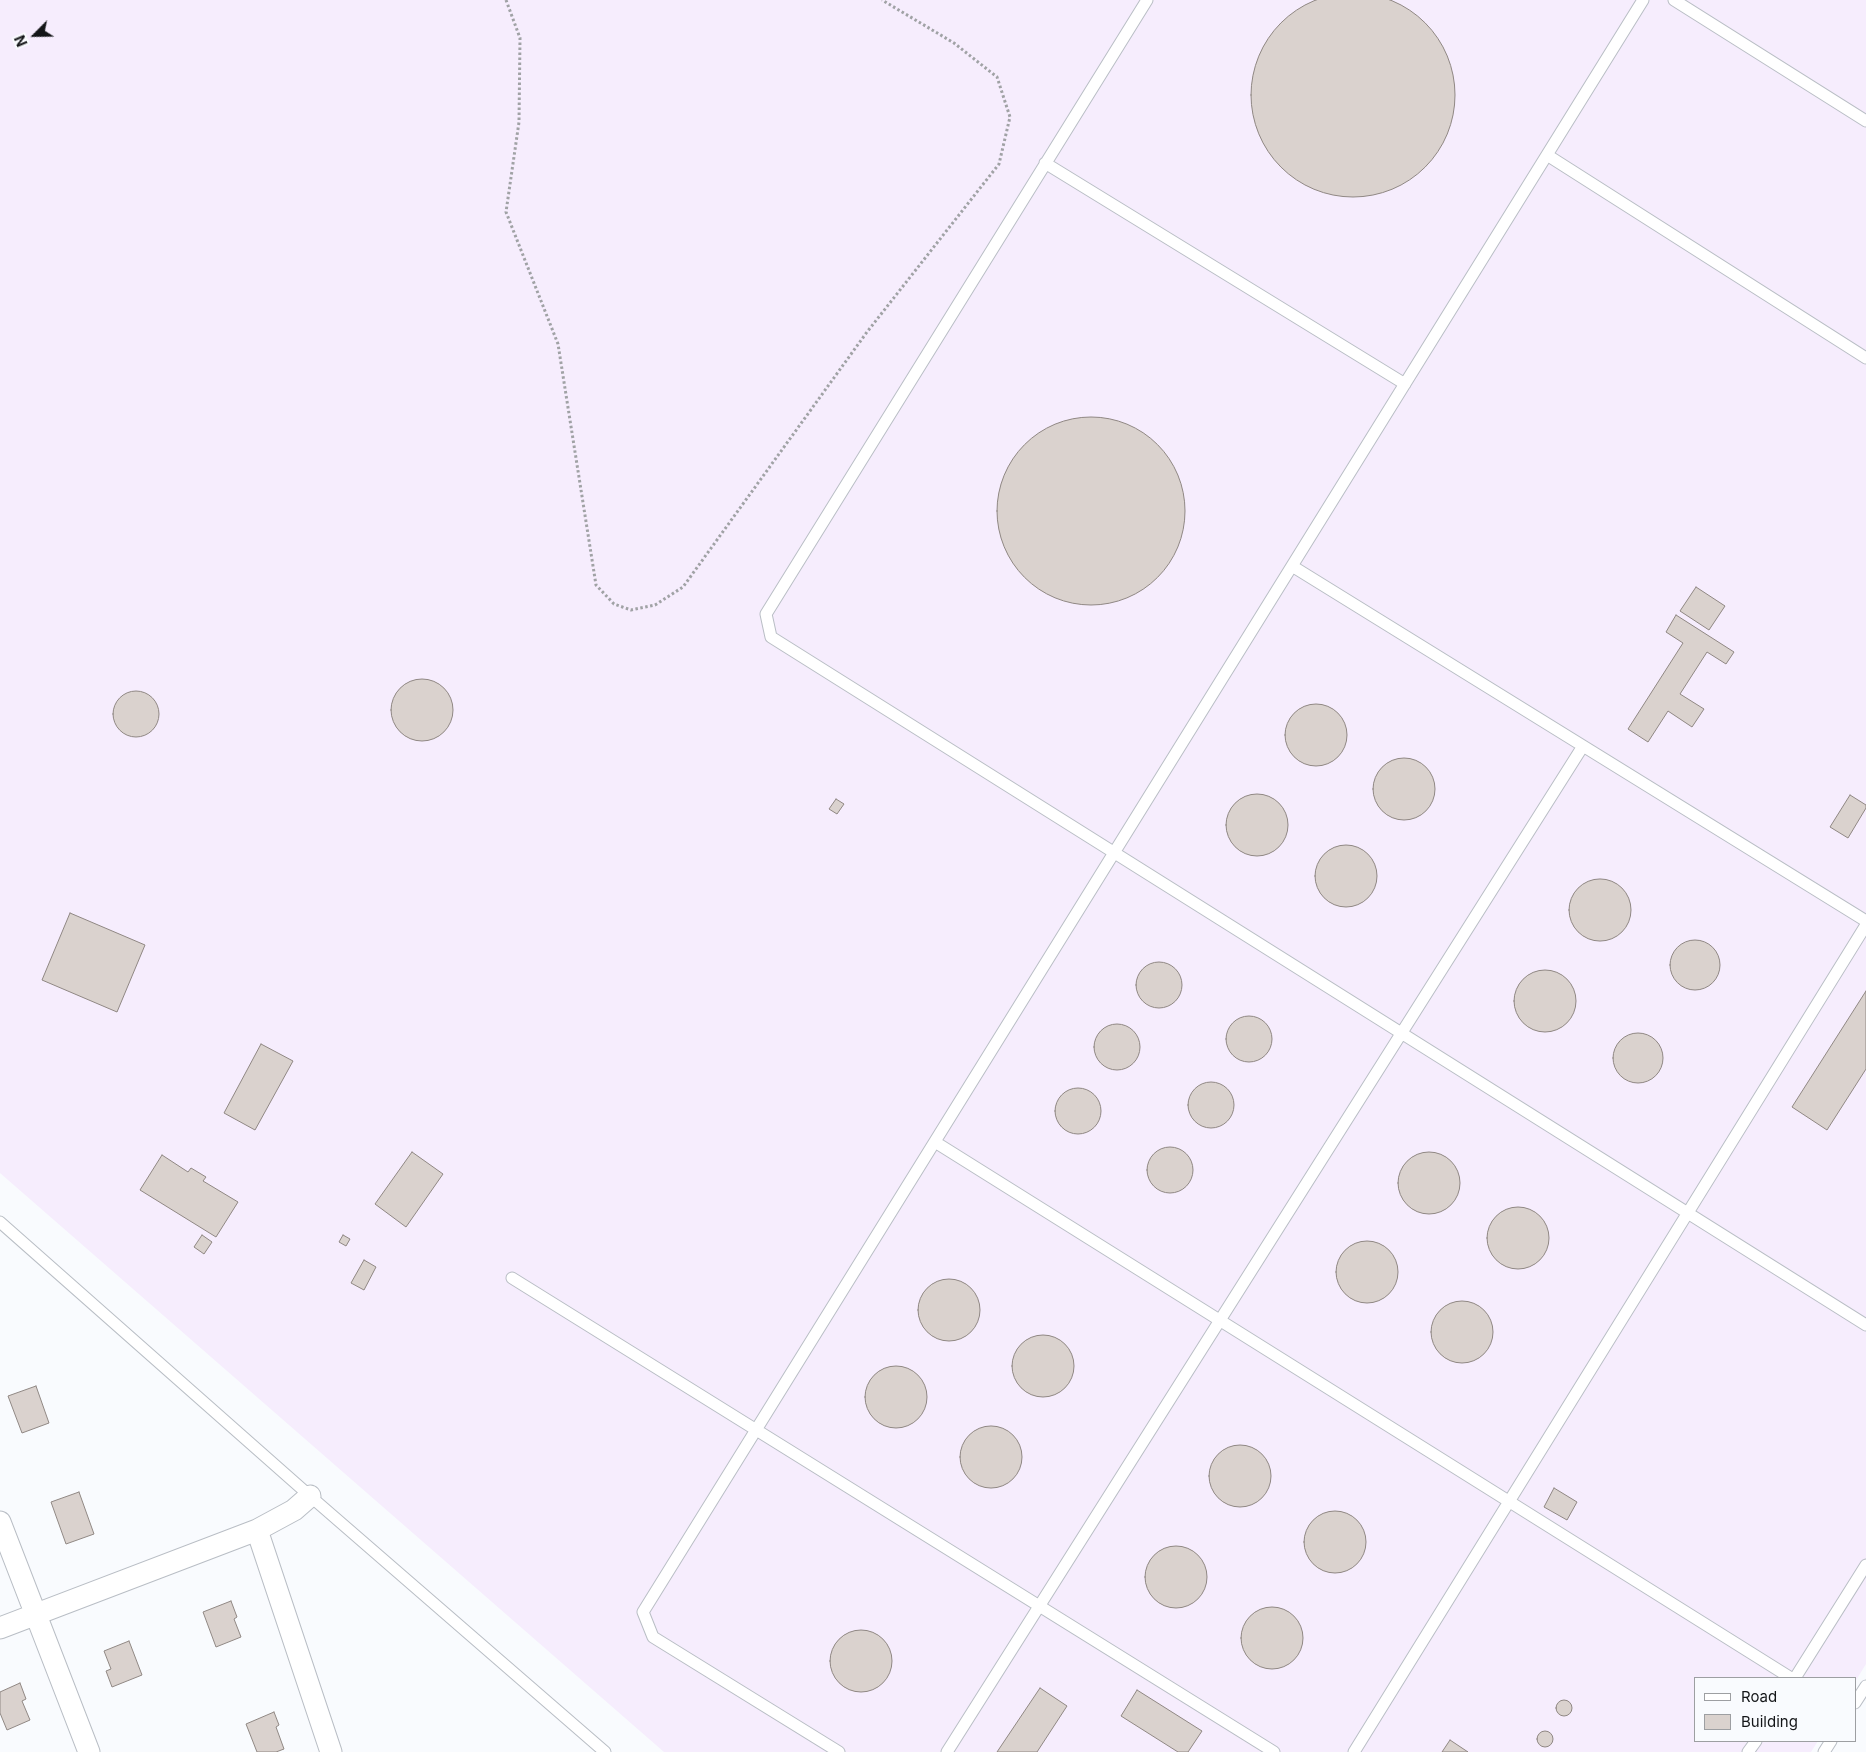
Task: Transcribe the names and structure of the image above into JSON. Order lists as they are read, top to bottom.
{
  "legend": ["Road", "Building"],
  "north": "bottom left"
}
